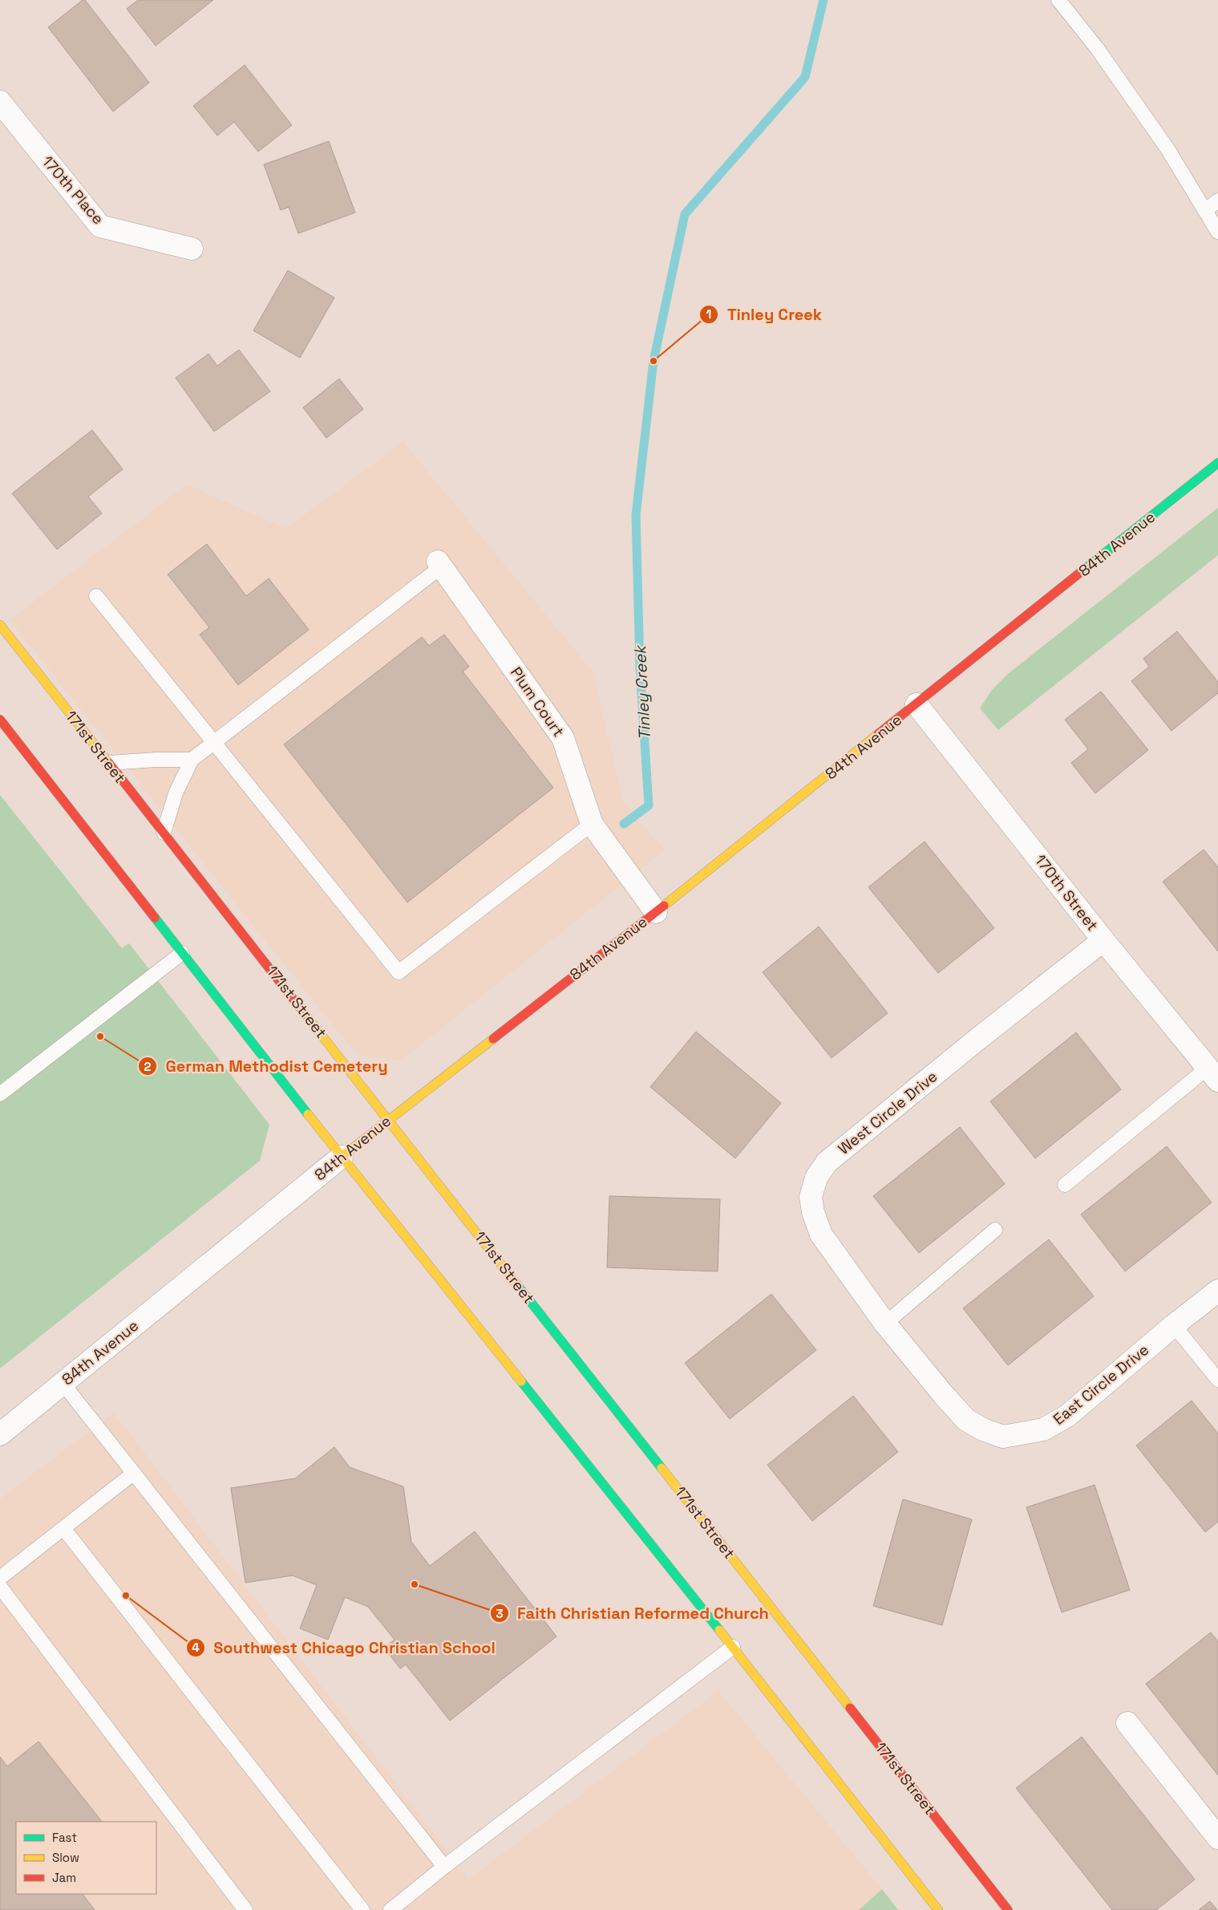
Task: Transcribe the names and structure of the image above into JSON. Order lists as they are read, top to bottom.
{
  "streets": {
    "street": [
      "170th Place",
      "84th Avenue",
      "Plum Court",
      "171st Street",
      "170th Street",
      "West Circle Drive",
      "East Circle Drive"
    ]
  },
  "crossings": [
    ["84th Avenue", "Plum Court"],
    ["84th Avenue", "171st Street"],
    ["84th Avenue", "170th Street"],
    ["170th Street", "West Circle Drive"],
    ["West Circle Drive", "East Circle Drive"]
  ],
  "water": ["Tinley Creek"],
  "places": [
    "Tinley Creek",
    "German Methodist Cemetery",
    "Faith Christian Reformed Church",
    "Southwest Chicago Christian School"
  ],
  "legend": ["Fast", "Slow", "Jam"]
}
